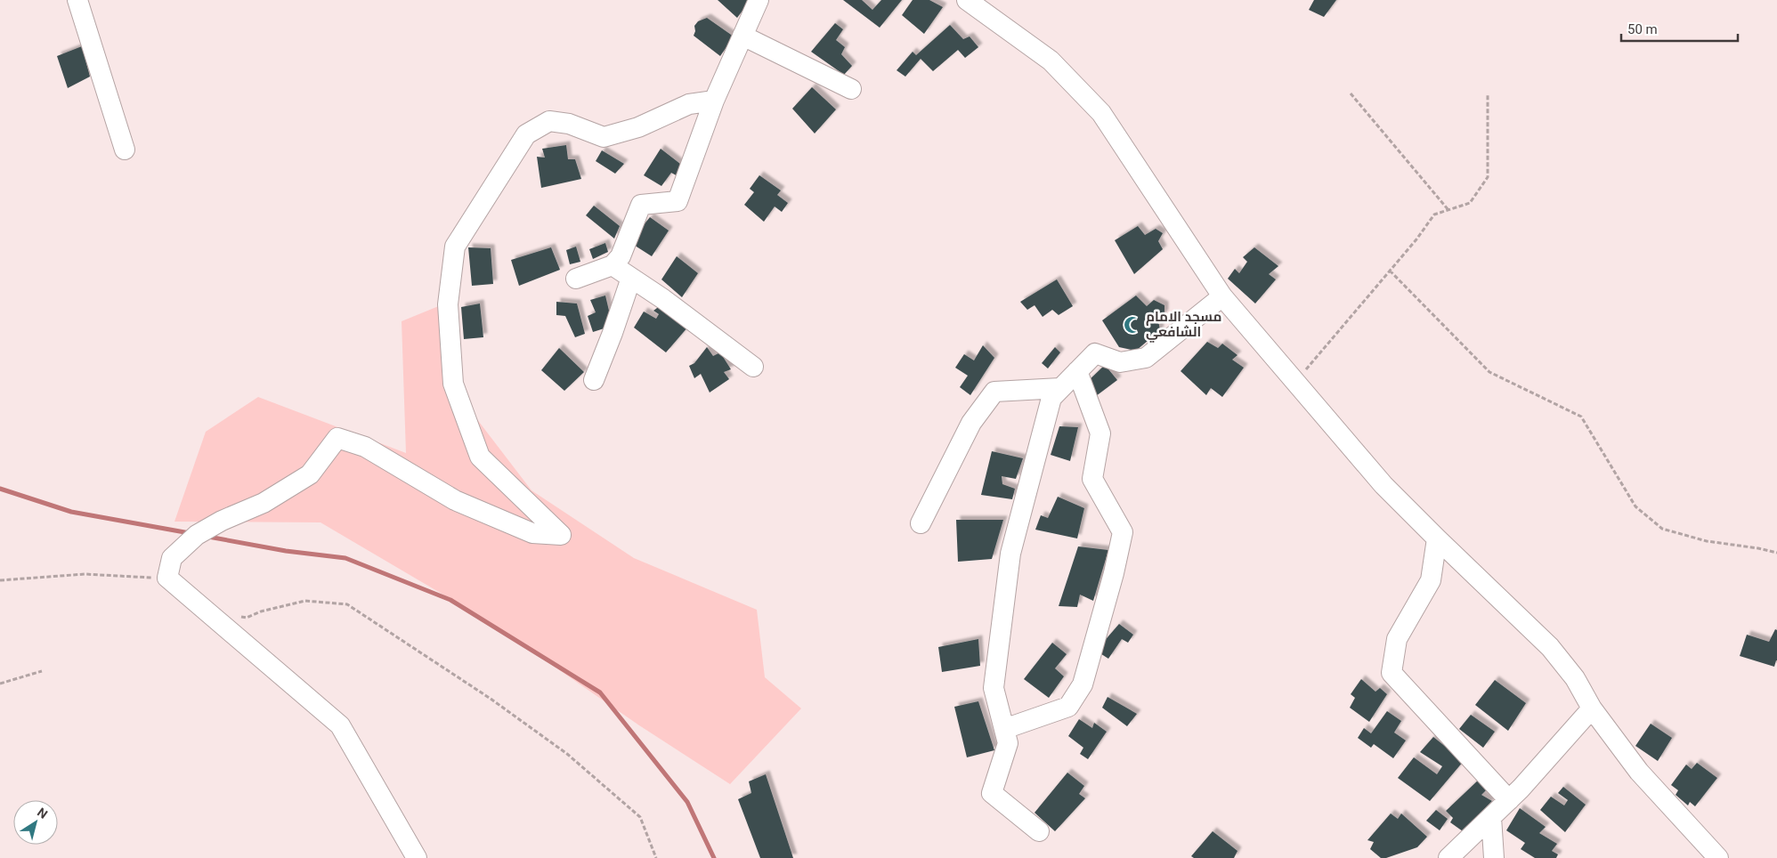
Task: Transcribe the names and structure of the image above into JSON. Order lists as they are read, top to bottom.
{
  "places": {
    "mosque": ["مسجد الامام الشافعي"]
  },
  "scale_bar": "50 m",
  "north": "top right"
}
